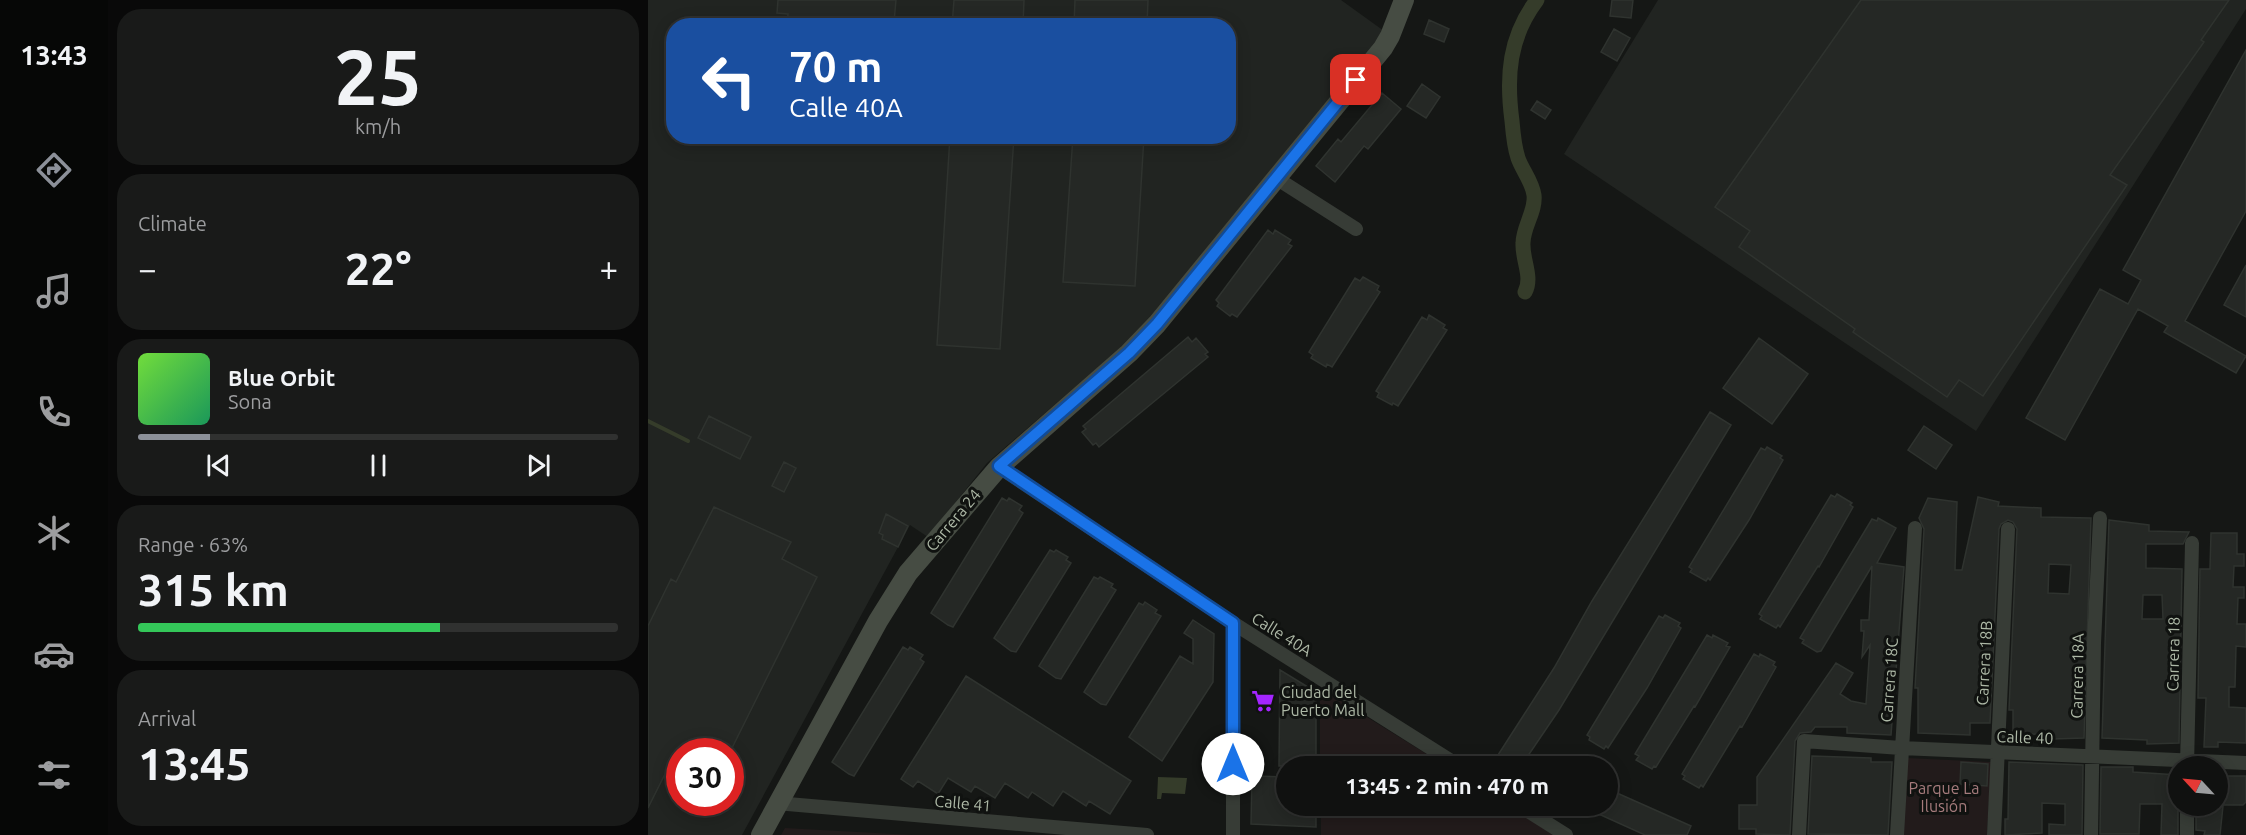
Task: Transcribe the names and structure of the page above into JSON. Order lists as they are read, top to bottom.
{
  "streets": {
    "street": [
      "Carrera 24",
      "Calle 40A",
      "Carrera 18",
      "Carrera 18B",
      "Carrera 18A",
      "Carrera 18C",
      "Calle 40",
      "Calle 41"
    ]
  },
  "crossings": [
    ["Carrera 24", "Calle 40A"],
    ["Carrera 24", "Calle 41"],
    ["Carrera 18B", "Calle 40"],
    ["Carrera 18A", "Calle 40"],
    ["Carrera 18C", "Calle 40"]
  ],
  "parks": ["Parque La Ilusión"],
  "places": {
    "supermarket": ["Ciudad del Puerto Mall"]
  },
  "north": "top left",
  "page": {
    "tabs": "13:43",
    "tile": [
      ["25", "km/h"],
      "Climate",
      ["Range · 63%", "315 km"],
      ["Arrival", "13:45"]
    ],
    "turn": ["70 m", "Calle 40A"],
    "heat": ["−", "22°", "+"],
    "song": ["Blue Orbit", "Sona"],
    "limit": "30",
    "trip": "13:45 · 2 min · 470 m"
  }
}
